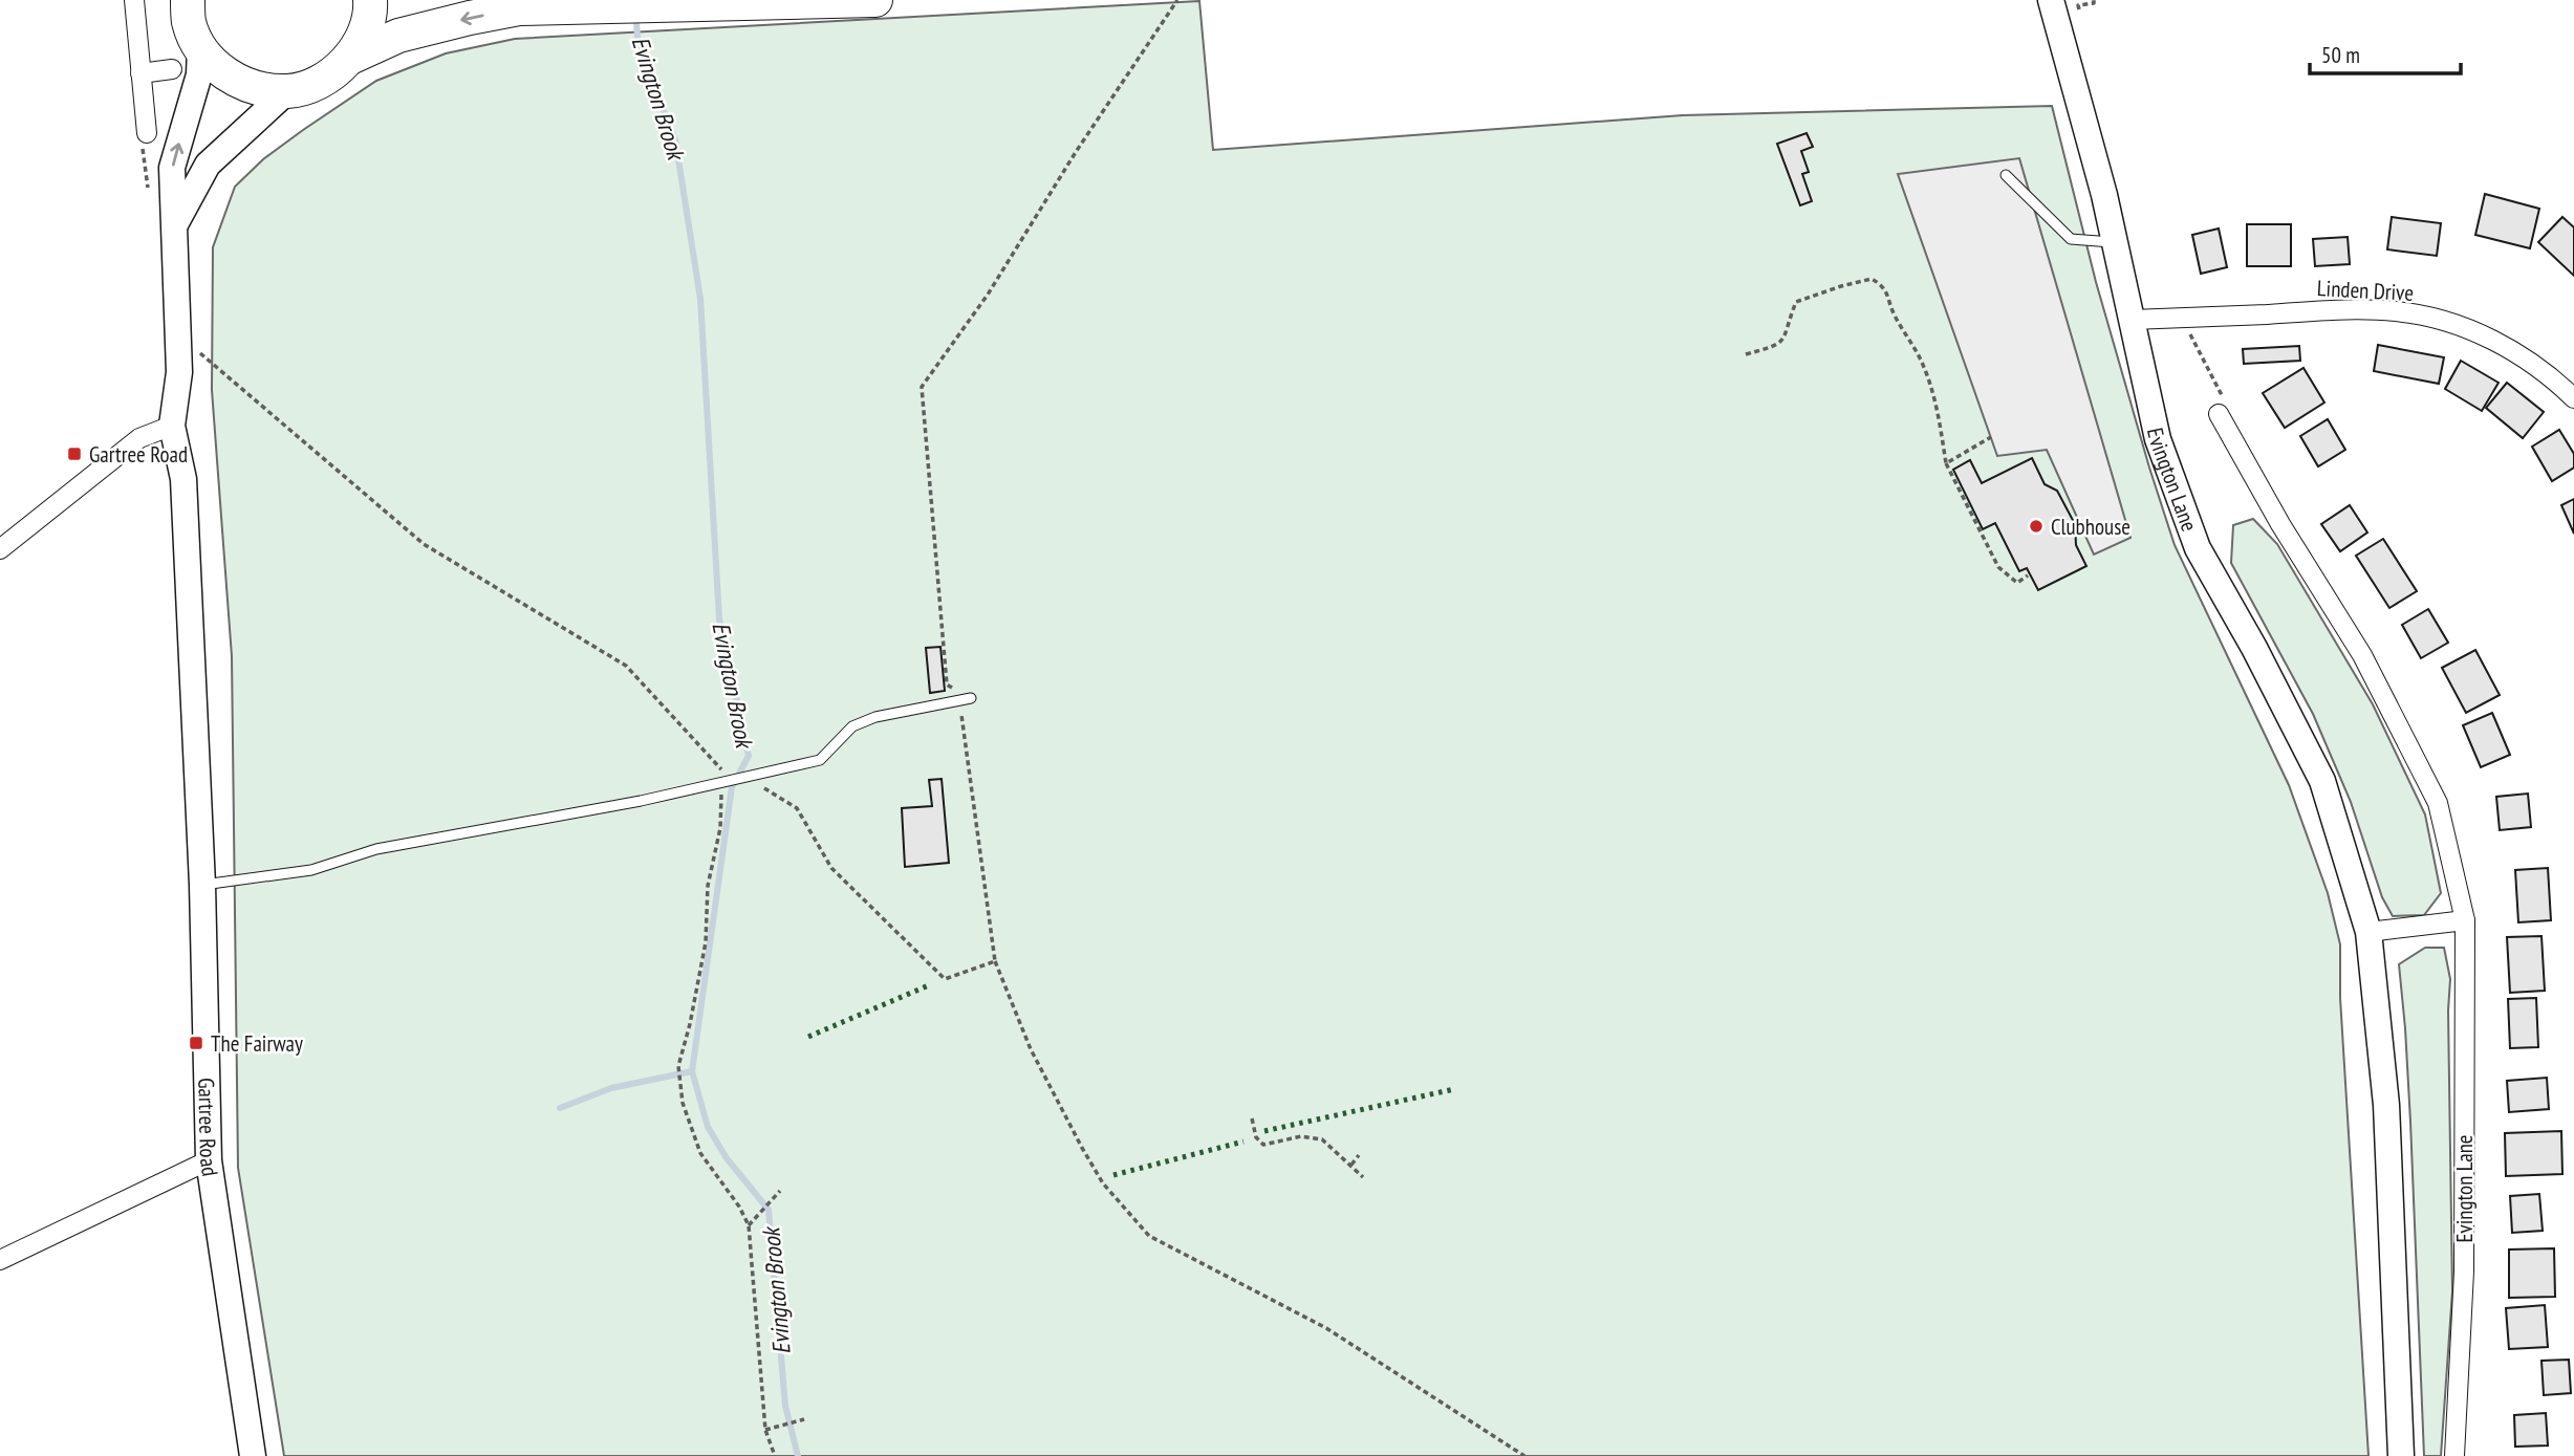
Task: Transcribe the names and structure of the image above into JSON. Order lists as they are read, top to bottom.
{
  "streets": {
    "main road": ["Evington Lane", "Gartree Road"],
    "street": ["Linden Drive"]
  },
  "crossings": [
    ["Linden Drive", "Evington Lane"]
  ],
  "water": ["Evington Brook"],
  "places": {
    "transit": ["Gartree Road", "The Fairway"],
    "other": ["Clubhouse"]
  },
  "scale_bar": "50 m"
}
